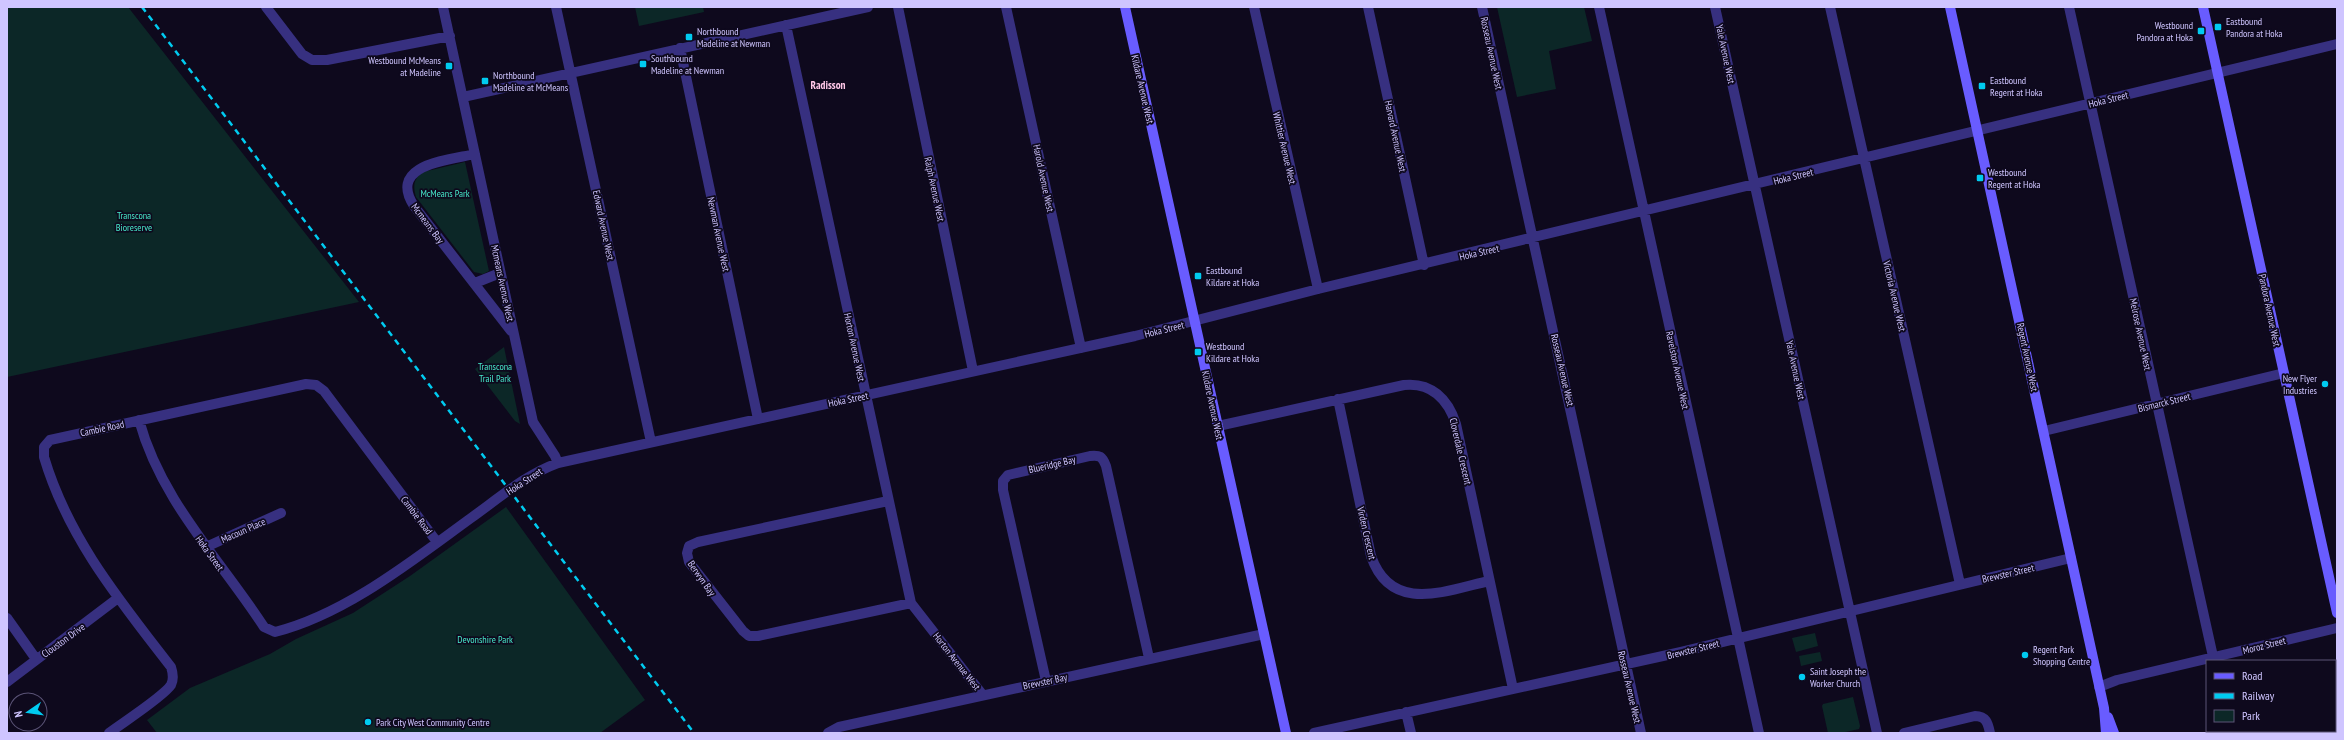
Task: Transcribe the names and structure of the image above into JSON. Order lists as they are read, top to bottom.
{
  "streets": {
    "street": [
      "Rosseau Avenue West",
      "Yale Avenue West",
      "Kildare Avenue West",
      "Hoka Street",
      "Harvard Avenue West",
      "Whittier Avenue West",
      "Harold Avenue West",
      "Ralph Avenue West",
      "Mcmeans Bay",
      "Edward Avenue West",
      "Newman Avenue West",
      "Mcmeans Avenue West",
      "Victoria Avenue West",
      "Pandora Avenue West",
      "Melrose Avenue West",
      "Horton Avenue West",
      "Regent Avenue West",
      "Ravelston Avenue West",
      "Bismarck Street",
      "Cambie Road",
      "Cloverdale Crescent",
      "Blueridge Bay",
      "Macoun Place",
      "Virden Crescent",
      "Brewster Street",
      "Berwyn Bay",
      "Clouston Drive",
      "Moroz Street",
      "Brewster Bay"
    ]
  },
  "crossings": [
    ["Rosseau Avenue West", "Hoka Street"],
    ["Rosseau Avenue West", "Brewster Street"],
    ["Yale Avenue West", "Hoka Street"],
    ["Yale Avenue West", "Brewster Street"],
    ["Kildare Avenue West", "Hoka Street"],
    ["Kildare Avenue West", "Cloverdale Crescent"],
    ["Kildare Avenue West", "Brewster Bay"],
    ["Hoka Street", "Harvard Avenue West"],
    ["Hoka Street", "Whittier Avenue West"],
    ["Hoka Street", "Harold Avenue West"],
    ["Hoka Street", "Ralph Avenue West"],
    ["Hoka Street", "Edward Avenue West"],
    ["Hoka Street", "Newman Avenue West"],
    ["Hoka Street", "Mcmeans Avenue West"],
    ["Hoka Street", "Victoria Avenue West"],
    ["Hoka Street", "Pandora Avenue West"],
    ["Hoka Street", "Melrose Avenue West"],
    ["Hoka Street", "Horton Avenue West"],
    ["Hoka Street", "Regent Avenue West"],
    ["Hoka Street", "Ravelston Avenue West"],
    ["Hoka Street", "Cambie Road"],
    ["Hoka Street", "Macoun Place"],
    ["Mcmeans Bay", "Mcmeans Avenue West"],
    ["Victoria Avenue West", "Brewster Street"],
    ["Pandora Avenue West", "Bismarck Street"],
    ["Melrose Avenue West", "Bismarck Street"],
    ["Melrose Avenue West", "Moroz Street"],
    ["Horton Avenue West", "Berwyn Bay"],
    ["Horton Avenue West", "Brewster Bay"],
    ["Regent Avenue West", "Bismarck Street"],
    ["Regent Avenue West", "Brewster Street"],
    ["Regent Avenue West", "Moroz Street"],
    ["Ravelston Avenue West", "Brewster Street"],
    ["Cambie Road", "Clouston Drive"],
    ["Cloverdale Crescent", "Virden Crescent"],
    ["Cloverdale Crescent", "Brewster Street"],
    ["Blueridge Bay", "Brewster Bay"]
  ],
  "districts": ["Radisson"],
  "parks": [
    "McMeans Park",
    "Transcona Bioreserve",
    "Transcona Trail Park",
    "Devonshire Park"
  ],
  "places": {
    "transit": [
      "Eastbound Pandora at Hoka",
      "Westbound Pandora at Hoka",
      "Northbound Madeline at Newman",
      "Southbound Madeline at Newman",
      "Westbound McMeans at Madeline",
      "Northbound Madeline at McMeans",
      "Eastbound Regent at Hoka",
      "Westbound Regent at Hoka",
      "Eastbound Kildare at Hoka",
      "Westbound Kildare at Hoka"
    ],
    "other": [
      "New Flyer Industries",
      "Regent Park Shopping Centre",
      "Saint Joseph the Worker Church",
      "Park City West Community Centre"
    ]
  },
  "legend": ["Road", "Railway", "Park"],
  "north": "left"
}
